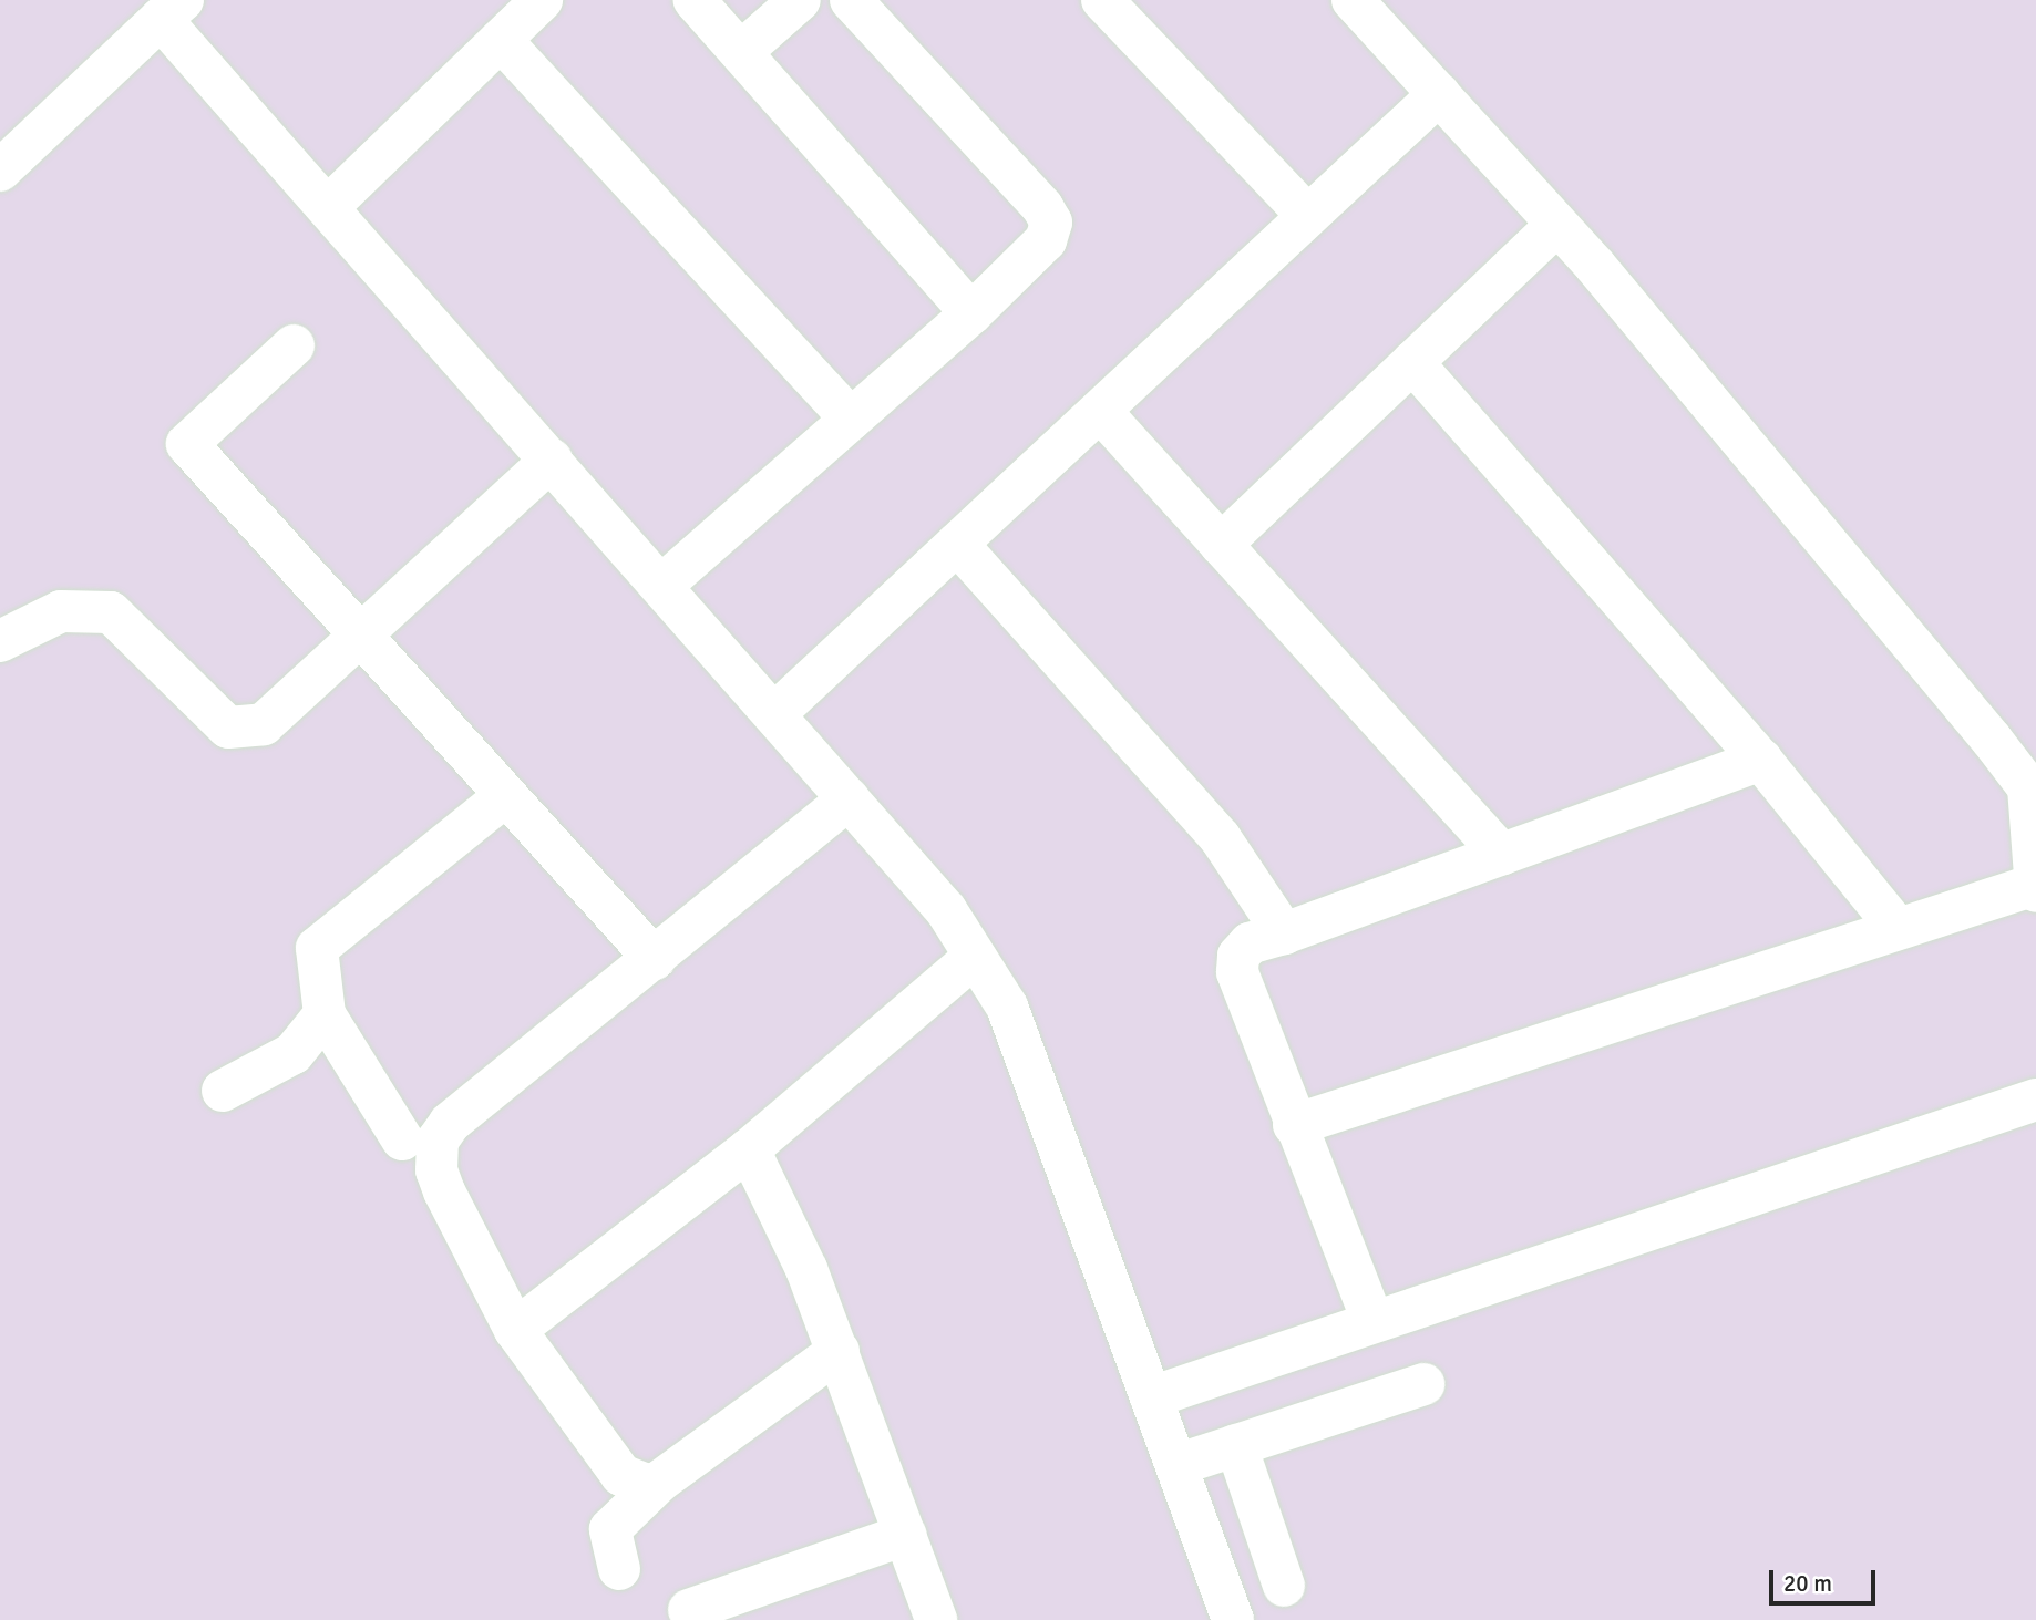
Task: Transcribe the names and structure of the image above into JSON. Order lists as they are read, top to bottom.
{
  "scale_bar": "20 m"
}
